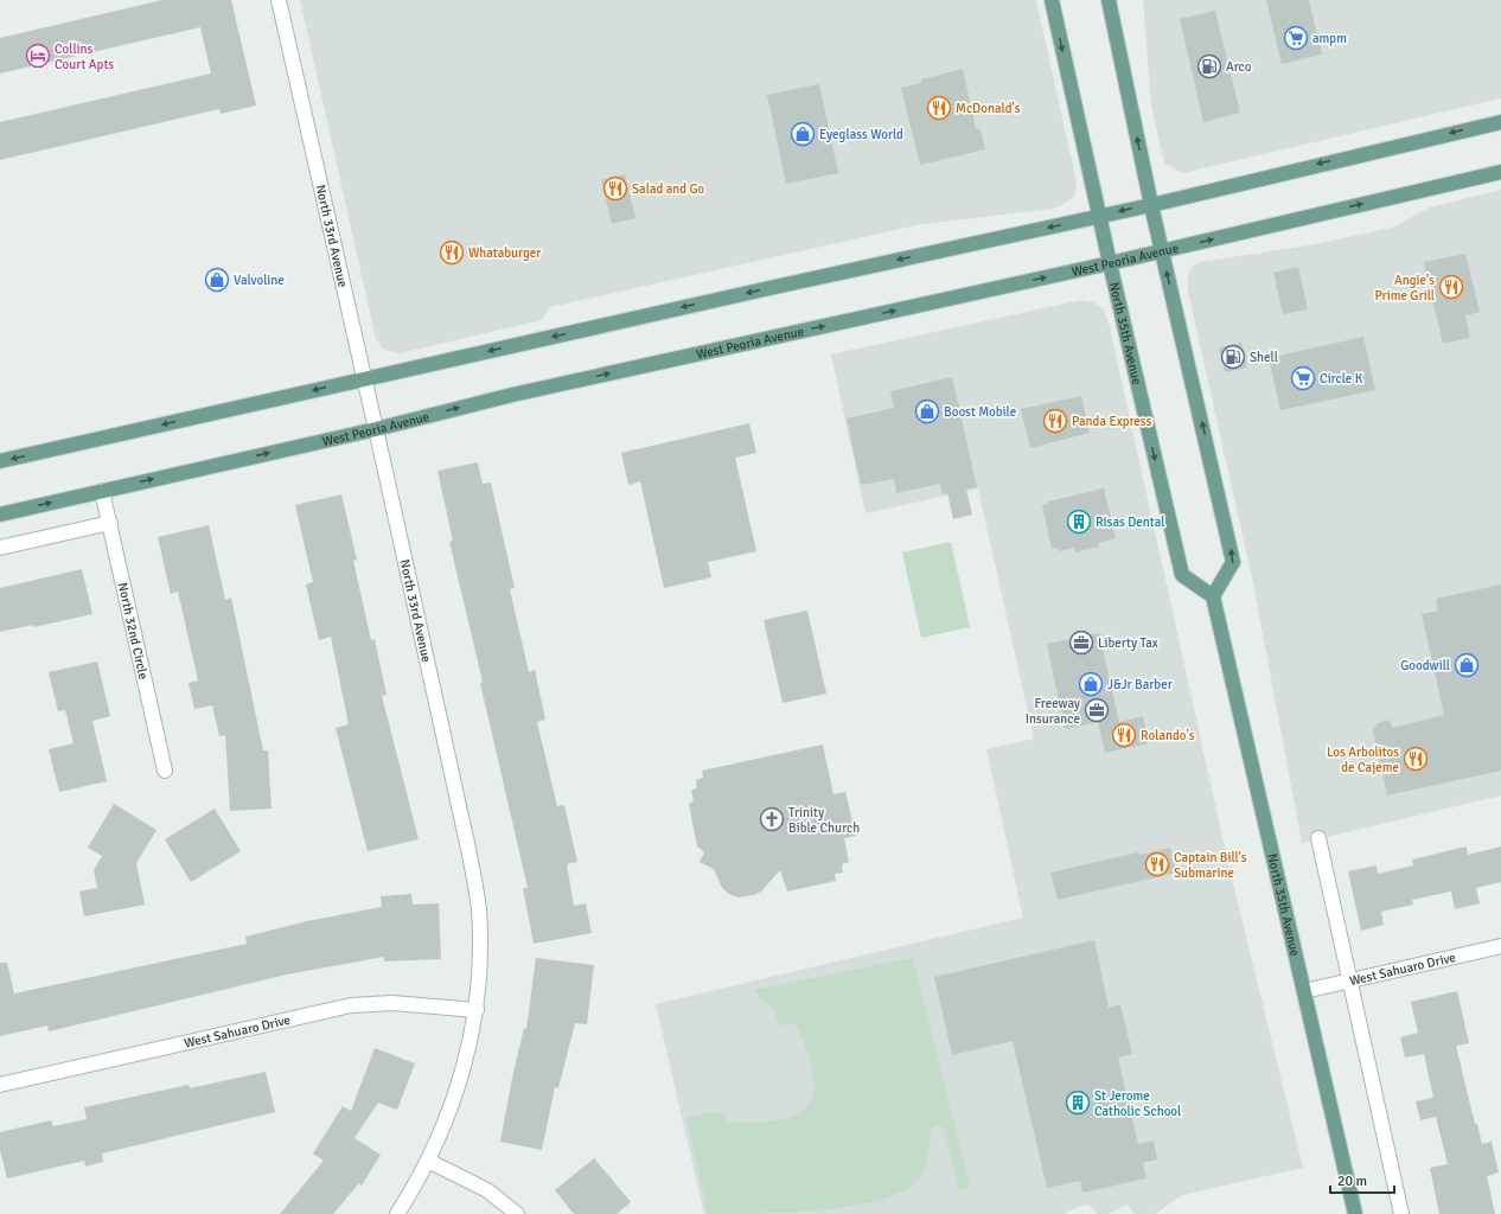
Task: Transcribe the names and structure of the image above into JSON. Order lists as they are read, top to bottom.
{
  "streets": {
    "main road": ["West Peoria Avenue", "North 35th Avenue"],
    "street": ["North 33rd Avenue", "North 32nd Circle", "West Sahuaro Drive"]
  },
  "crossings": [
    ["North 33rd Avenue", "West Peoria Avenue"],
    ["North 33rd Avenue", "West Sahuaro Drive"],
    ["West Peoria Avenue", "North 35th Avenue"],
    ["West Peoria Avenue", "North 32nd Circle"],
    ["North 35th Avenue", "West Sahuaro Drive"]
  ],
  "places": {
    "supermarket": ["ampm", "Circle K"],
    "hotel": ["Collins Court Apts"],
    "fuel station": ["Arco", "Shell"],
    "restaurant": [
      "McDonald's",
      "Salad and Go",
      "Whataburger",
      "Angie's Prime Grill",
      "Panda Express",
      "Rolando's",
      "Los Arbolitos de Cajeme",
      "Captain Bill's Submarine"
    ],
    "shop": [
      "Eyeglass World",
      "Valvoline",
      "Boost Mobile",
      "Goodwill",
      "J&Jr Barber"
    ],
    "building": ["Risas Dental", "St Jerome Catholic School"],
    "office": ["Liberty Tax", "Freeway Insurance"],
    "church": ["Trinity Bible Church"]
  },
  "scale_bar": "20 m"
}
